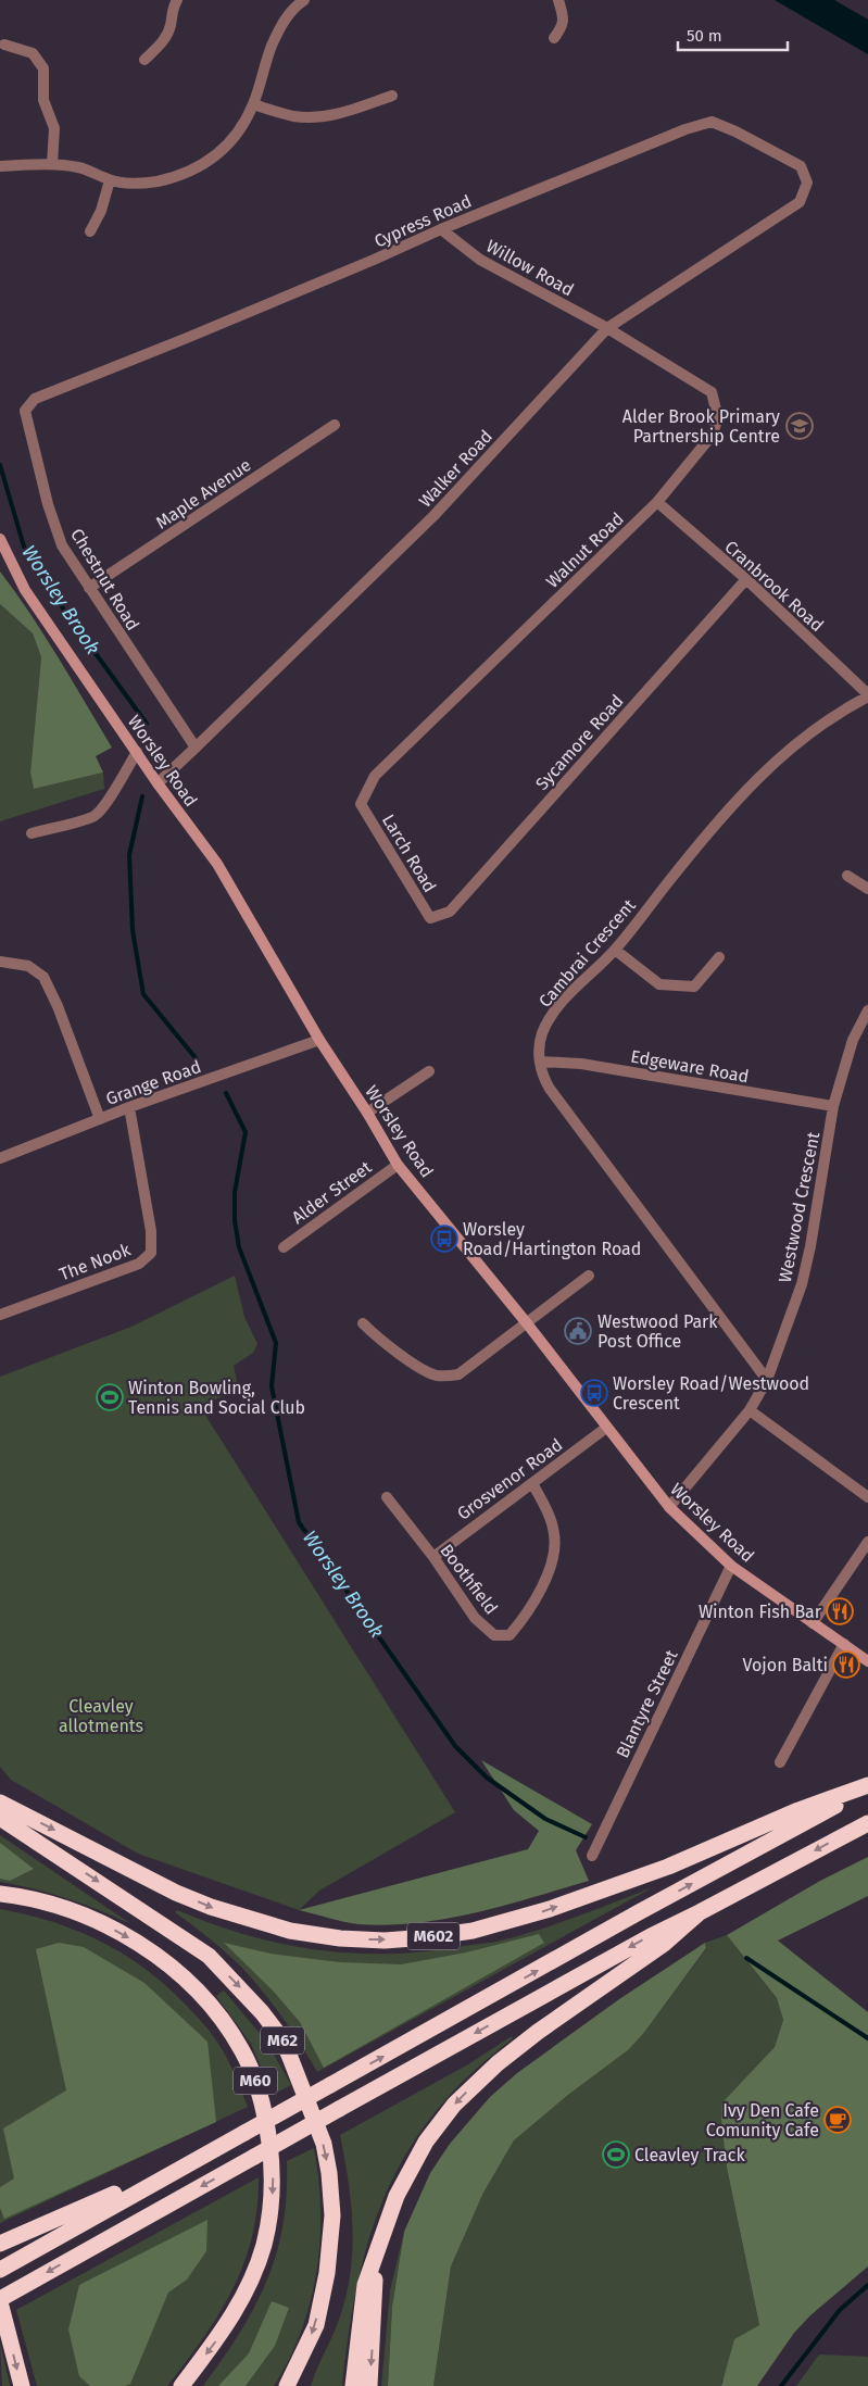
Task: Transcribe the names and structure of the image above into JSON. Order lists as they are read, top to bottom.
{
  "streets": {
    "highway": ["M602", "M62", "M60"],
    "main road": ["Worsley Road"],
    "street": [
      "Cypress Road",
      "Willow Road",
      "Walker Road",
      "Maple Avenue",
      "Walnut Road",
      "Chestnut Road",
      "Cranbrook Road",
      "Sycamore Road",
      "Larch Road",
      "Cambrai Crescent",
      "Edgeware Road",
      "Grange Road",
      "Alder Street",
      "Westwood Crescent",
      "The Nook",
      "Grosvenor Road",
      "Boothfield",
      "Blantyre Street"
    ]
  },
  "crossings": [
    ["Cypress Road", "Willow Road"],
    ["Cypress Road", "Walker Road"],
    ["Cypress Road", "Chestnut Road"],
    ["Willow Road", "Walker Road"],
    ["Willow Road", "Walnut Road"],
    ["Walker Road", "Walnut Road"],
    ["Walker Road", "Chestnut Road"],
    ["Walker Road", "Worsley Road"],
    ["Maple Avenue", "Chestnut Road"],
    ["Walnut Road", "Cranbrook Road"],
    ["Walnut Road", "Larch Road"],
    ["Cranbrook Road", "Sycamore Road"],
    ["Cranbrook Road", "Cambrai Crescent"],
    ["Sycamore Road", "Larch Road"],
    ["Worsley Road", "Grange Road"],
    ["Worsley Road", "Alder Street"],
    ["Worsley Road", "Westwood Crescent"],
    ["Worsley Road", "Grosvenor Road"],
    ["Worsley Road", "Blantyre Street"],
    ["Cambrai Crescent", "Edgeware Road"],
    ["Edgeware Road", "Westwood Crescent"],
    ["Grange Road", "The Nook"],
    ["Grosvenor Road", "Boothfield"]
  ],
  "water": ["Worsley Brook"],
  "parks": ["Cleavley allotments"],
  "places": {
    "school or university": ["Alder Brook Primary Partnership Centre"],
    "bus stop": ["Worsley Road/Hartington Road", "Worsley Road/Westwood Crescent"],
    "public building": ["Westwood Park Post Office"],
    "sports": ["Winton Bowling, Tennis and Social Club", "Cleavley Track"],
    "restaurant": ["Winton Fish Bar", "Vojon Balti"],
    "cafe": ["Ivy Den Cafe Comunity Cafe"]
  },
  "scale_bar": "50 m"
}
